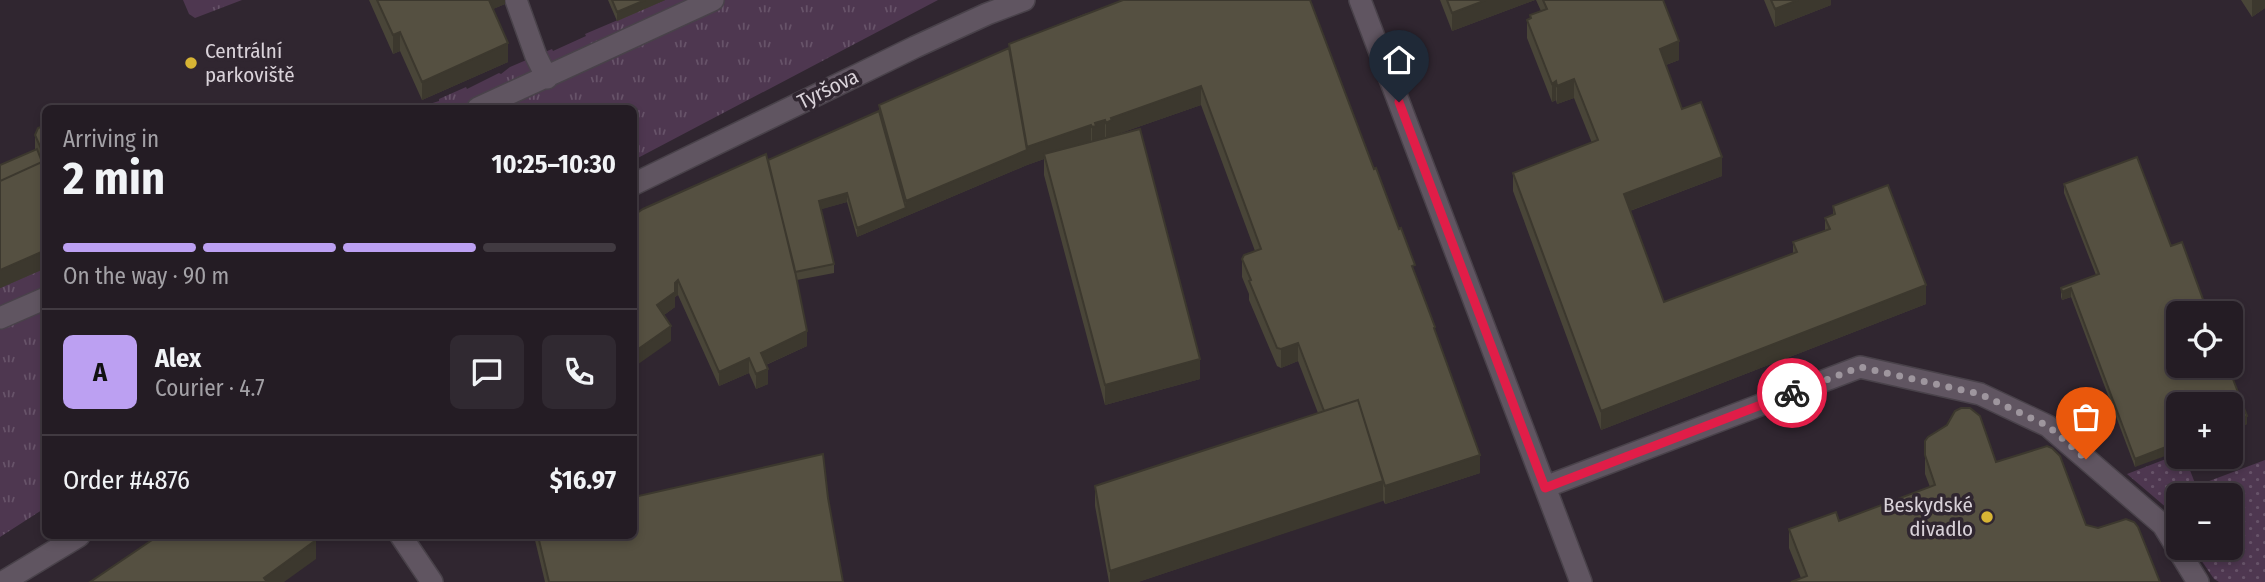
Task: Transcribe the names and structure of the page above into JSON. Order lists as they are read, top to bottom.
{
  "streets": {
    "street": ["Tyršova"]
  },
  "places": ["Centrální parkoviště", "Beskydské divadlo"],
  "page": {
    "heading": ["2 min", "Arriving in", "10:25–10:30"],
    "panel": [
      "Alex",
      "Courier · 4.7",
      "Order #4876",
      "$16.97"
    ],
    "bar": "On the way · 90 m",
    "map_buttons": ["+", "−"],
    "round": "A"
  }
}
